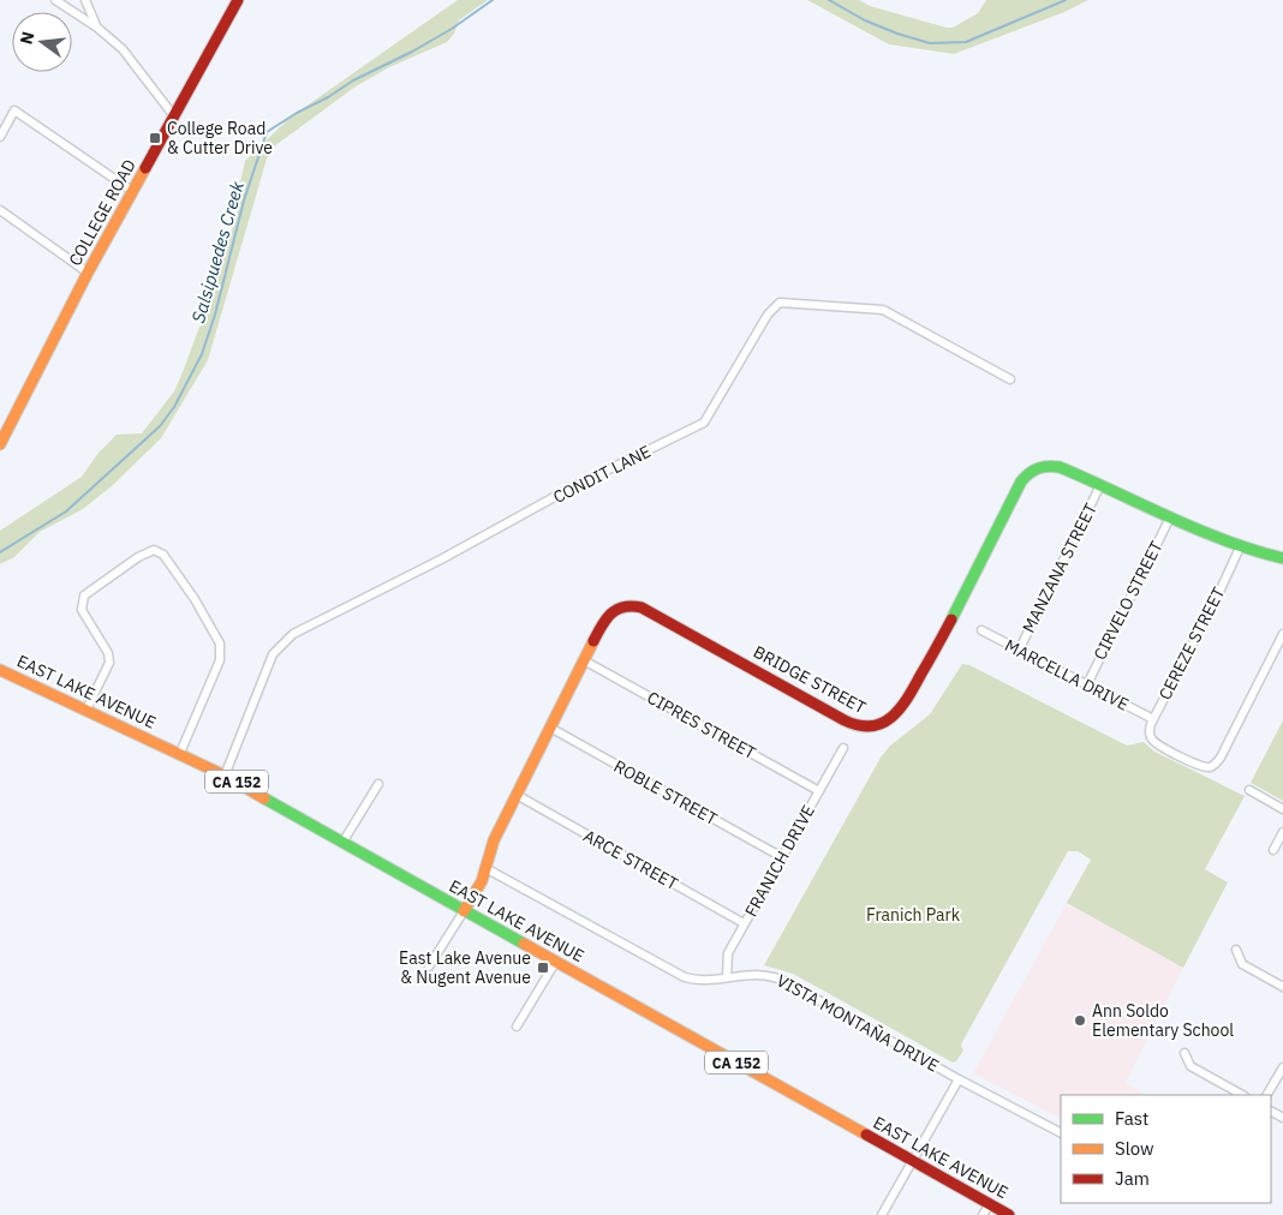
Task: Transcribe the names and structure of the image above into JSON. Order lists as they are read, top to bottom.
{
  "streets": {
    "street": [
      "COLLEGE ROAD",
      "CONDIT LANE",
      "MANZANA STREET",
      "CIRVELO STREET",
      "CEREZE STREET",
      "MARCELLA DRIVE",
      "BRIDGE STREET",
      "EAST LAKE AVENUE",
      "CIPRES STREET",
      "CA 152",
      "ROBLE STREET",
      "ARCE STREET",
      "FRANICH DRIVE",
      "VISTA MONTAÑA DRIVE"
    ]
  },
  "crossings": [
    ["CONDIT LANE", "EAST LAKE AVENUE"],
    ["MANZANA STREET", "MARCELLA DRIVE"],
    ["MANZANA STREET", "BRIDGE STREET"],
    ["CIRVELO STREET", "MARCELLA DRIVE"],
    ["CIRVELO STREET", "BRIDGE STREET"],
    ["CEREZE STREET", "MARCELLA DRIVE"],
    ["CEREZE STREET", "BRIDGE STREET"],
    ["BRIDGE STREET", "EAST LAKE AVENUE"],
    ["BRIDGE STREET", "CIPRES STREET"],
    ["BRIDGE STREET", "ROBLE STREET"],
    ["BRIDGE STREET", "ARCE STREET"],
    ["BRIDGE STREET", "VISTA MONTAÑA DRIVE"],
    ["CIPRES STREET", "FRANICH DRIVE"],
    ["ROBLE STREET", "FRANICH DRIVE"],
    ["ARCE STREET", "FRANICH DRIVE"],
    ["FRANICH DRIVE", "VISTA MONTAÑA DRIVE"]
  ],
  "water": ["Salsipuedes Creek"],
  "parks": ["Franich Park"],
  "places": {
    "transit": ["College Road & Cutter Drive", "East Lake Avenue & Nugent Avenue"],
    "other": ["Ann Soldo Elementary School"]
  },
  "legend": ["Fast", "Slow", "Jam"],
  "north": "left"
}
